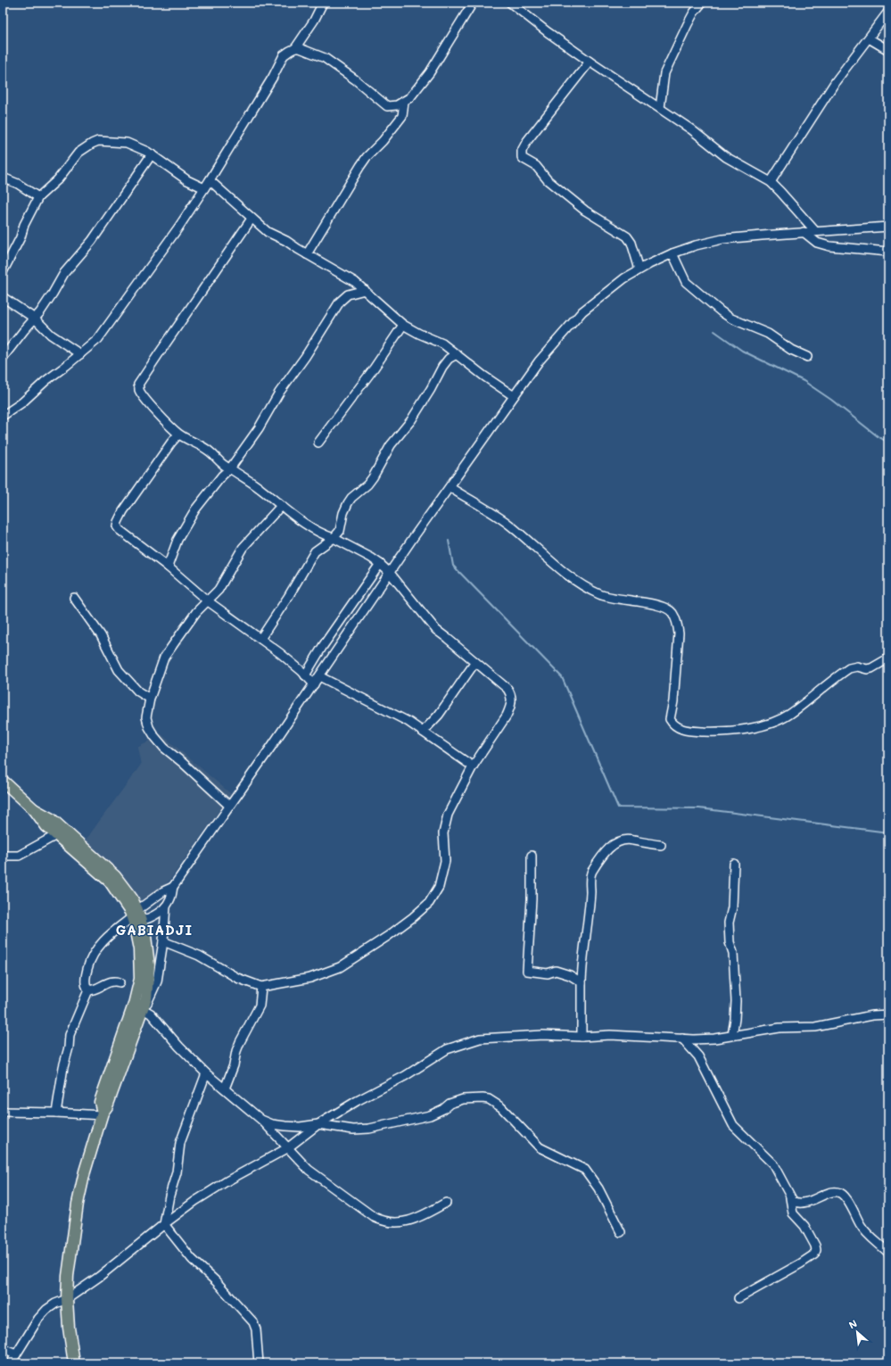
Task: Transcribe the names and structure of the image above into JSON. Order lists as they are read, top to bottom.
{
  "districts": ["GABIADJI"],
  "north": "top left"
}
